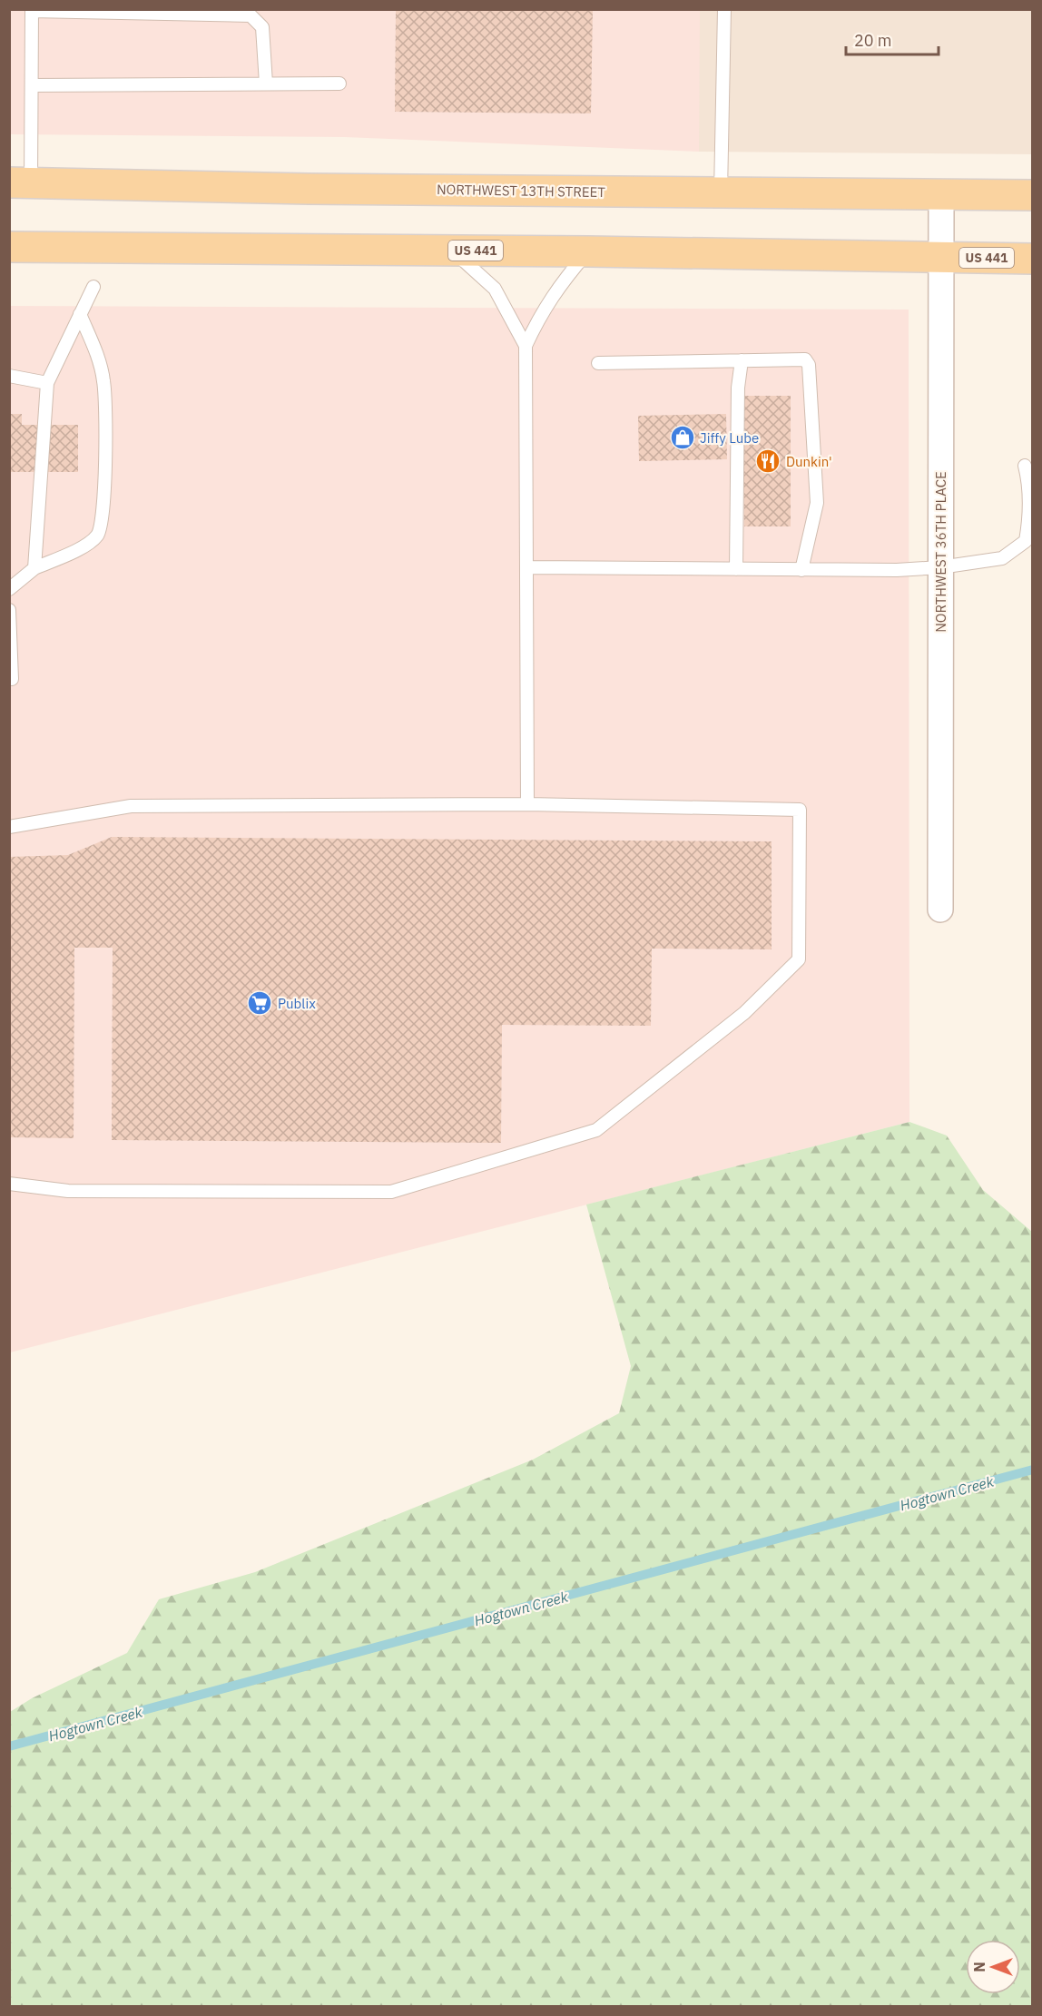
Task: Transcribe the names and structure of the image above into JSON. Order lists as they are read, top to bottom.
{
  "streets": {
    "main road": ["NORTHWEST 13TH STREET", "US 441"],
    "street": ["NORTHWEST 36TH PLACE"]
  },
  "crossings": [
    ["NORTHWEST 13TH STREET", "NORTHWEST 36TH PLACE"],
    ["US 441", "NORTHWEST 36TH PLACE"]
  ],
  "water": ["Hogtown Creek"],
  "places": {
    "shop": ["Jiffy Lube"],
    "restaurant": ["Dunkin'"],
    "supermarket": ["Publix"]
  },
  "scale_bar": "20 m",
  "north": "left"
}
